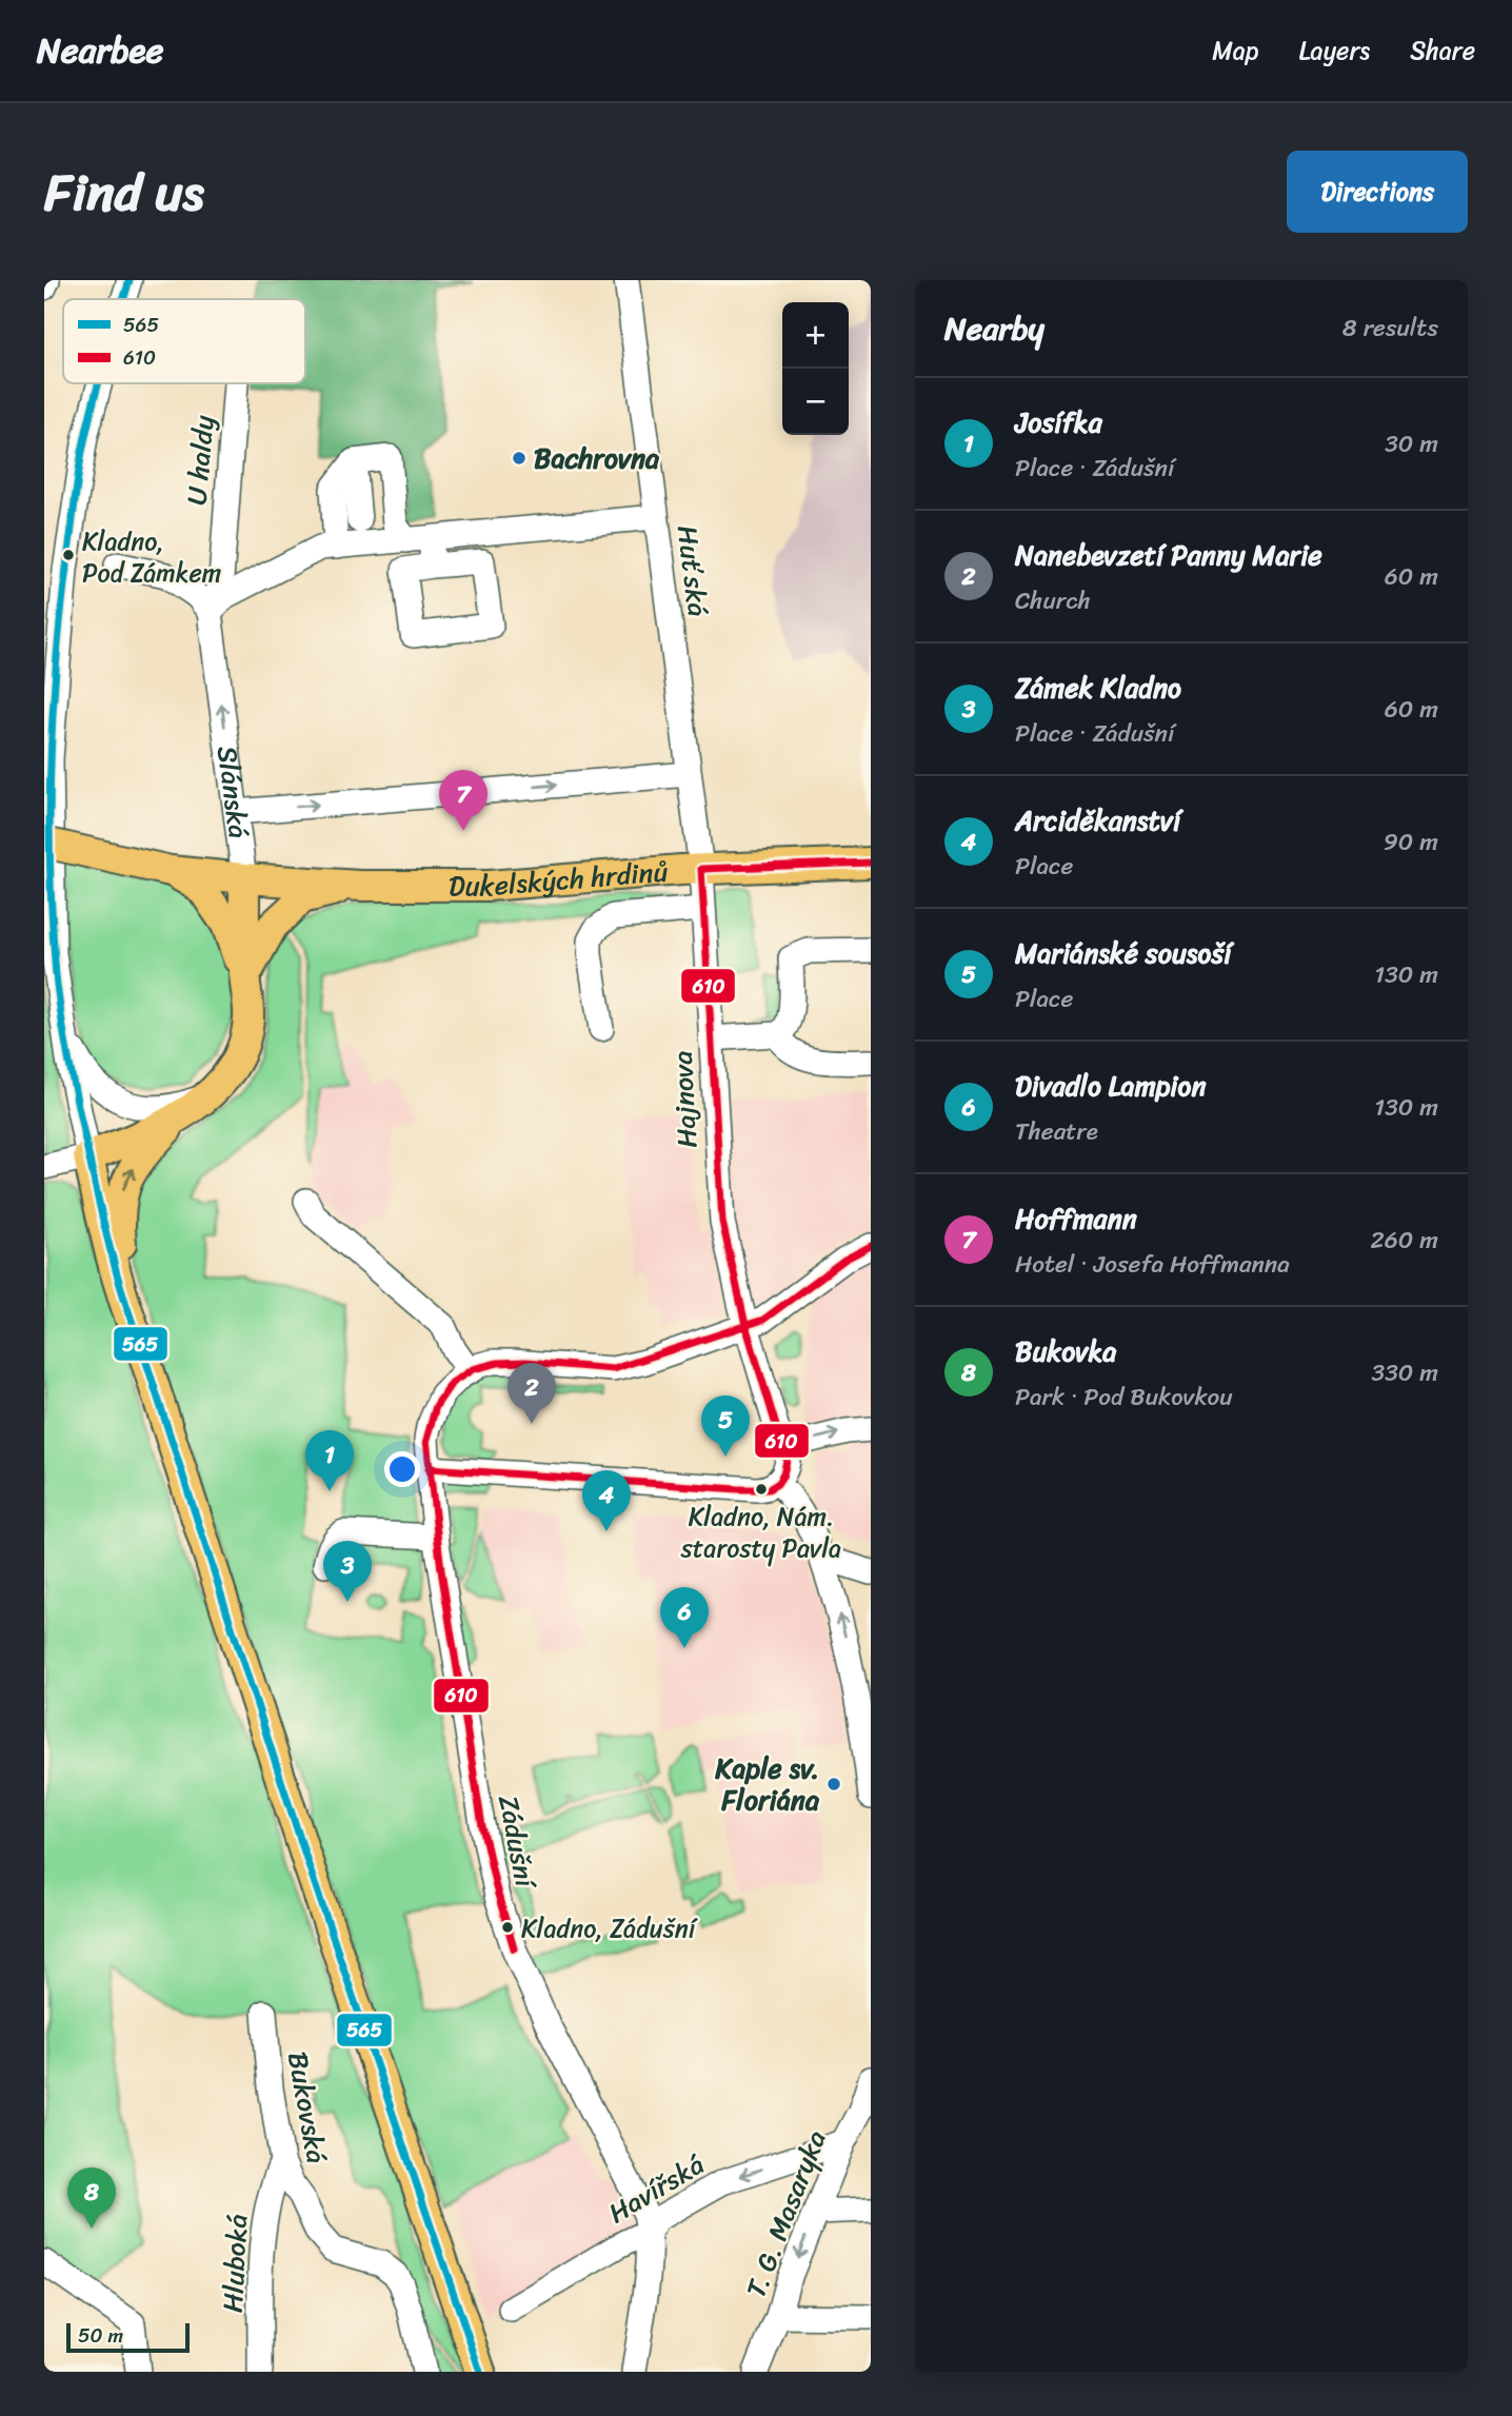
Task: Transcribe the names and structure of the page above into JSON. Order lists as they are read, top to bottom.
{
  "streets": {
    "main road": ["Slánská", "Dukelských hrdinů"],
    "street": [
      "U haldy",
      "Huťská",
      "Hajnova",
      "Zádušní",
      "Bukovská",
      "Havířská",
      "T. G. Masaryka",
      "Hluboká"
    ]
  },
  "crossings": [
    ["U haldy", "Slánská"],
    ["Huťská", "Dukelských hrdinů"],
    ["Huťská", "Hajnova"],
    ["Slánská", "Dukelských hrdinů"],
    ["Dukelských hrdinů", "Hajnova"],
    ["Zádušní", "Havířská"],
    ["Bukovská", "Hluboká"],
    ["Havířská", "T. G. Masaryka"]
  ],
  "one_way": ["T. G. Masaryka"],
  "places": [
    "Bachrovna",
    "Kladno, Pod Zámkem",
    "Kladno, Nám. starosty Pavla",
    "Kaple sv. Floriána",
    "Kladno, Zádušní"
  ],
  "lines": ["transit line 565", "transit line 610"],
  "legend": ["565", "610"],
  "scale_bar": "50 m",
  "page": {
    "header": "Nearbee",
    "nav": ["Map", "Layers", "Share"],
    "title": "Find us",
    "buttons": "Directions",
    "heading": ["Nearby", "8 results"],
    "map_buttons": ["+", "−"],
    "list": [
      {
        "mark": "1",
        "name": "Josífka",
        "note": "Place · Zádušní",
        "value": "30 m"
      },
      {
        "mark": "2",
        "name": "Nanebevzetí Panny Marie",
        "note": "Church",
        "value": "60 m"
      },
      {
        "mark": "3",
        "name": "Zámek Kladno",
        "note": "Place · Zádušní",
        "value": "60 m"
      },
      {
        "mark": "4",
        "name": "Arciděkanství",
        "note": "Place",
        "value": "90 m"
      },
      {
        "mark": "5",
        "name": "Mariánské sousoší",
        "note": "Place",
        "value": "130 m"
      },
      {
        "mark": "6",
        "name": "Divadlo Lampion",
        "note": "Theatre",
        "value": "130 m"
      },
      {
        "mark": "7",
        "name": "Hoffmann",
        "note": "Hotel · Josefa Hoffmanna",
        "value": "260 m"
      },
      {
        "mark": "8",
        "name": "Bukovka",
        "note": "Park · Pod Bukovkou",
        "value": "330 m"
      }
    ],
    "pins": [
      "7",
      "2",
      "5",
      "1",
      "4",
      "3",
      "6",
      "8"
    ],
    "scale": "50 m"
  }
}
